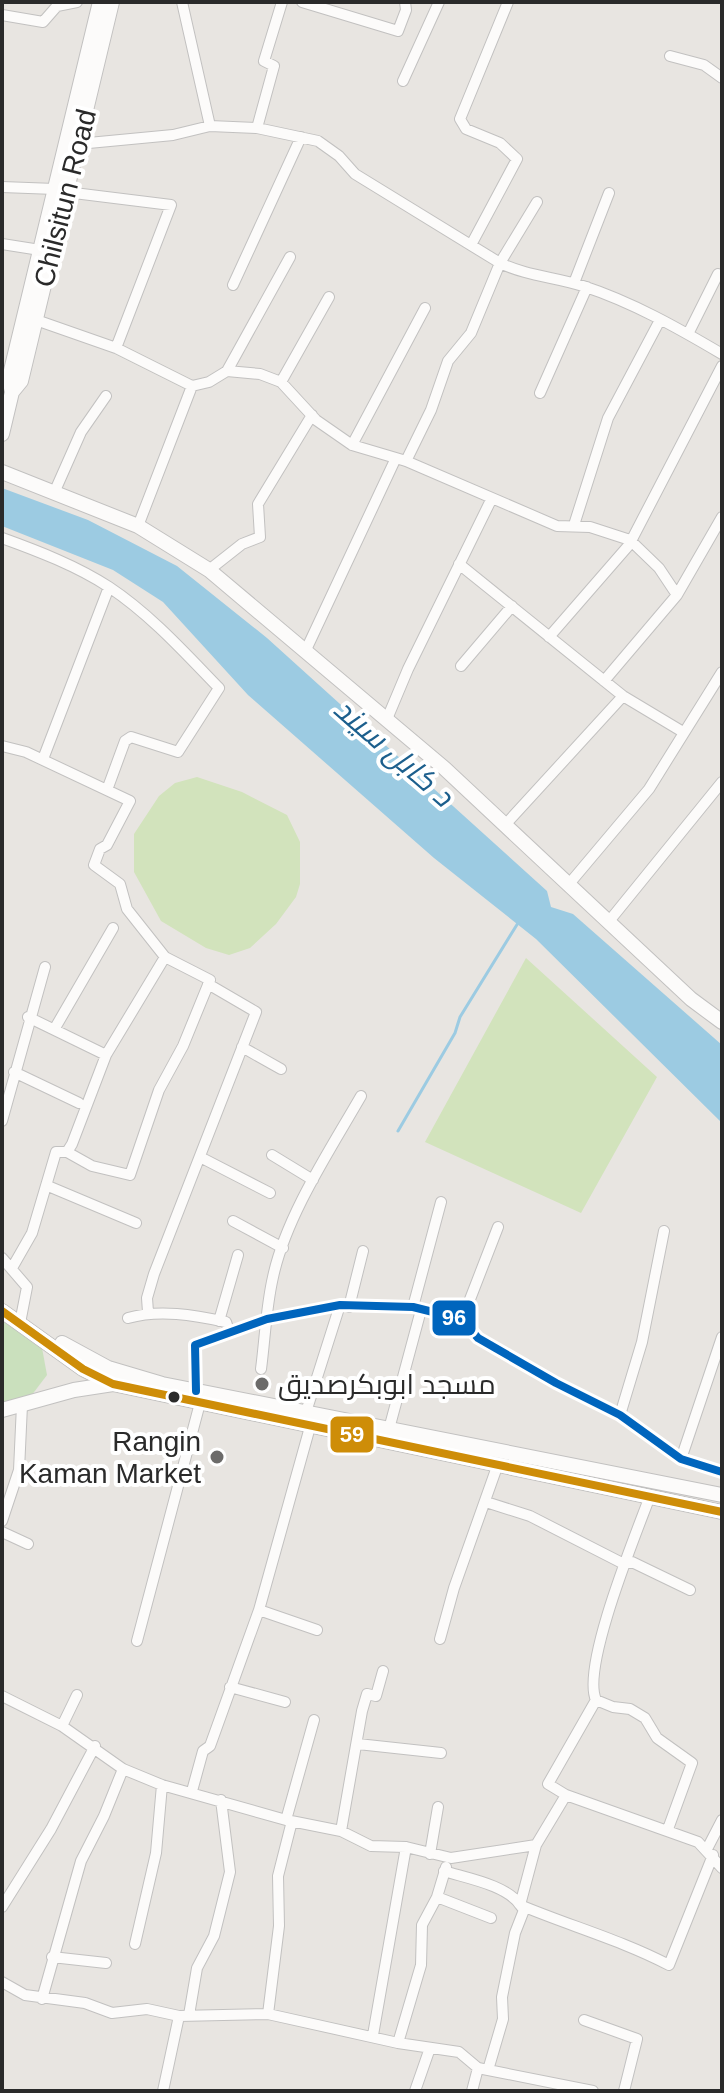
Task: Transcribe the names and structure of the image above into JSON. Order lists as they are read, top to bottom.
{
  "streets": {
    "main road": ["Chilsitun Road"]
  },
  "water": ["د کابل سيند"],
  "places": ["مسجد ابوبکرصدیق", "Rangin Kaman Market"],
  "lines": ["transit line 96", "transit line 59"]
}
